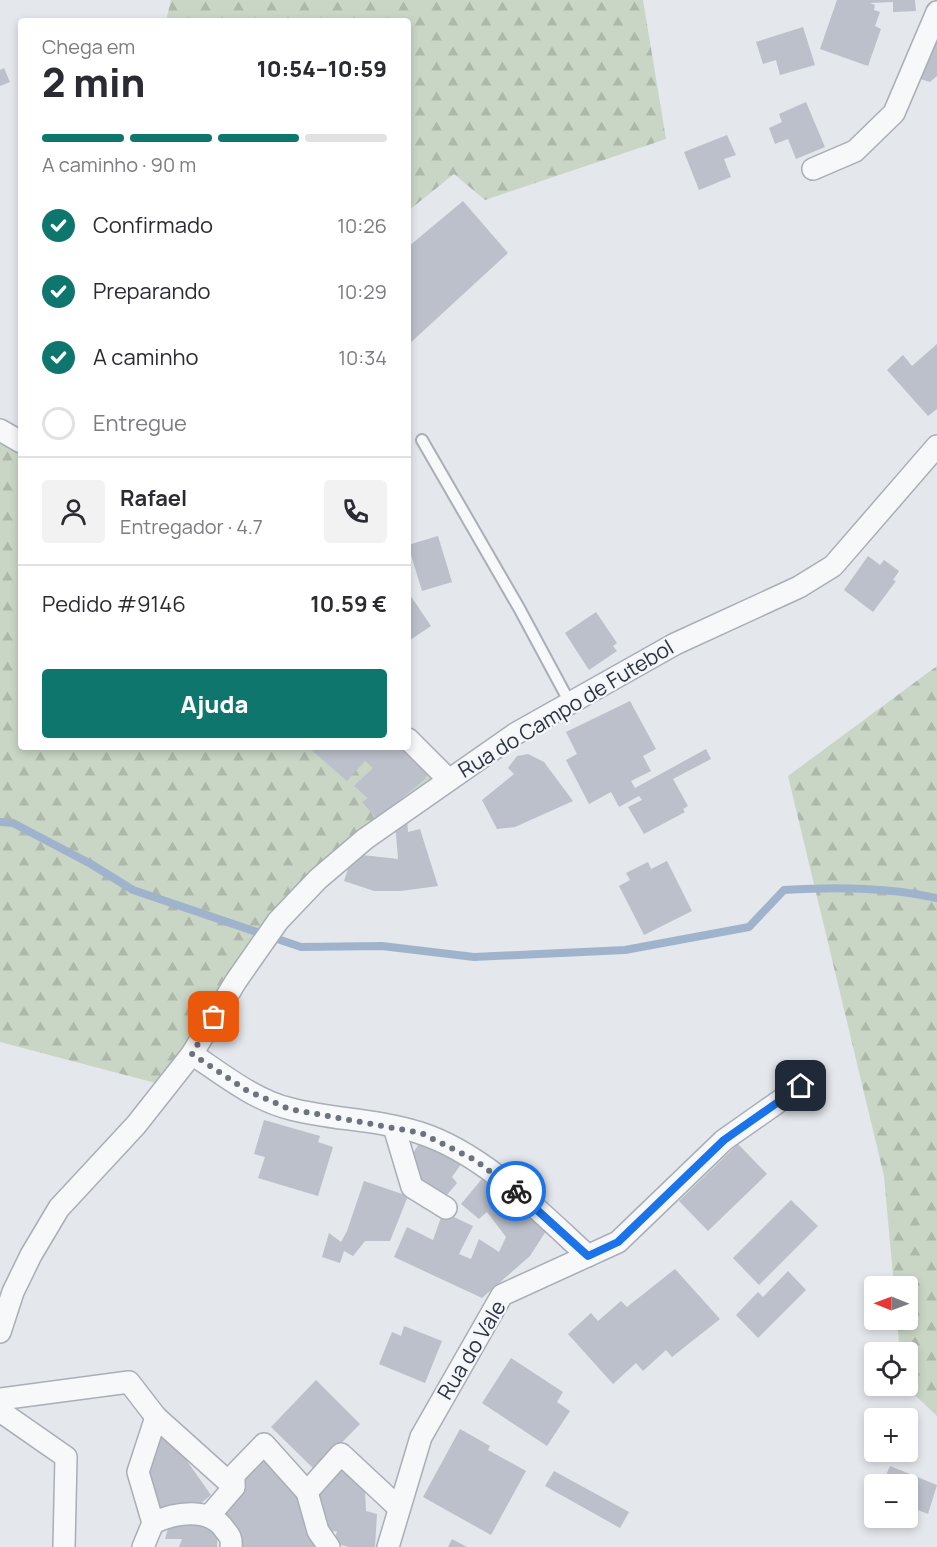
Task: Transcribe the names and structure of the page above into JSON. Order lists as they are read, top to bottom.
{
  "streets": {
    "street": ["Rua do Campo de Futebol", "Rua do Vale"]
  },
  "north": "left",
  "page": {
    "heading": ["2 min", "Chega em", "10:54–10:59"],
    "panel": [
      "Rafael",
      "Entregador · 4.7",
      "Pedido #9146",
      "10.59 €"
    ],
    "bar": "A caminho · 90 m",
    "list": [
      ["Confirmado", "10:26"],
      ["Preparando", "10:29"],
      ["A caminho", "10:34"],
      "Entregue"
    ],
    "buttons": "Ajuda",
    "map_buttons": ["+", "−"]
  }
}
